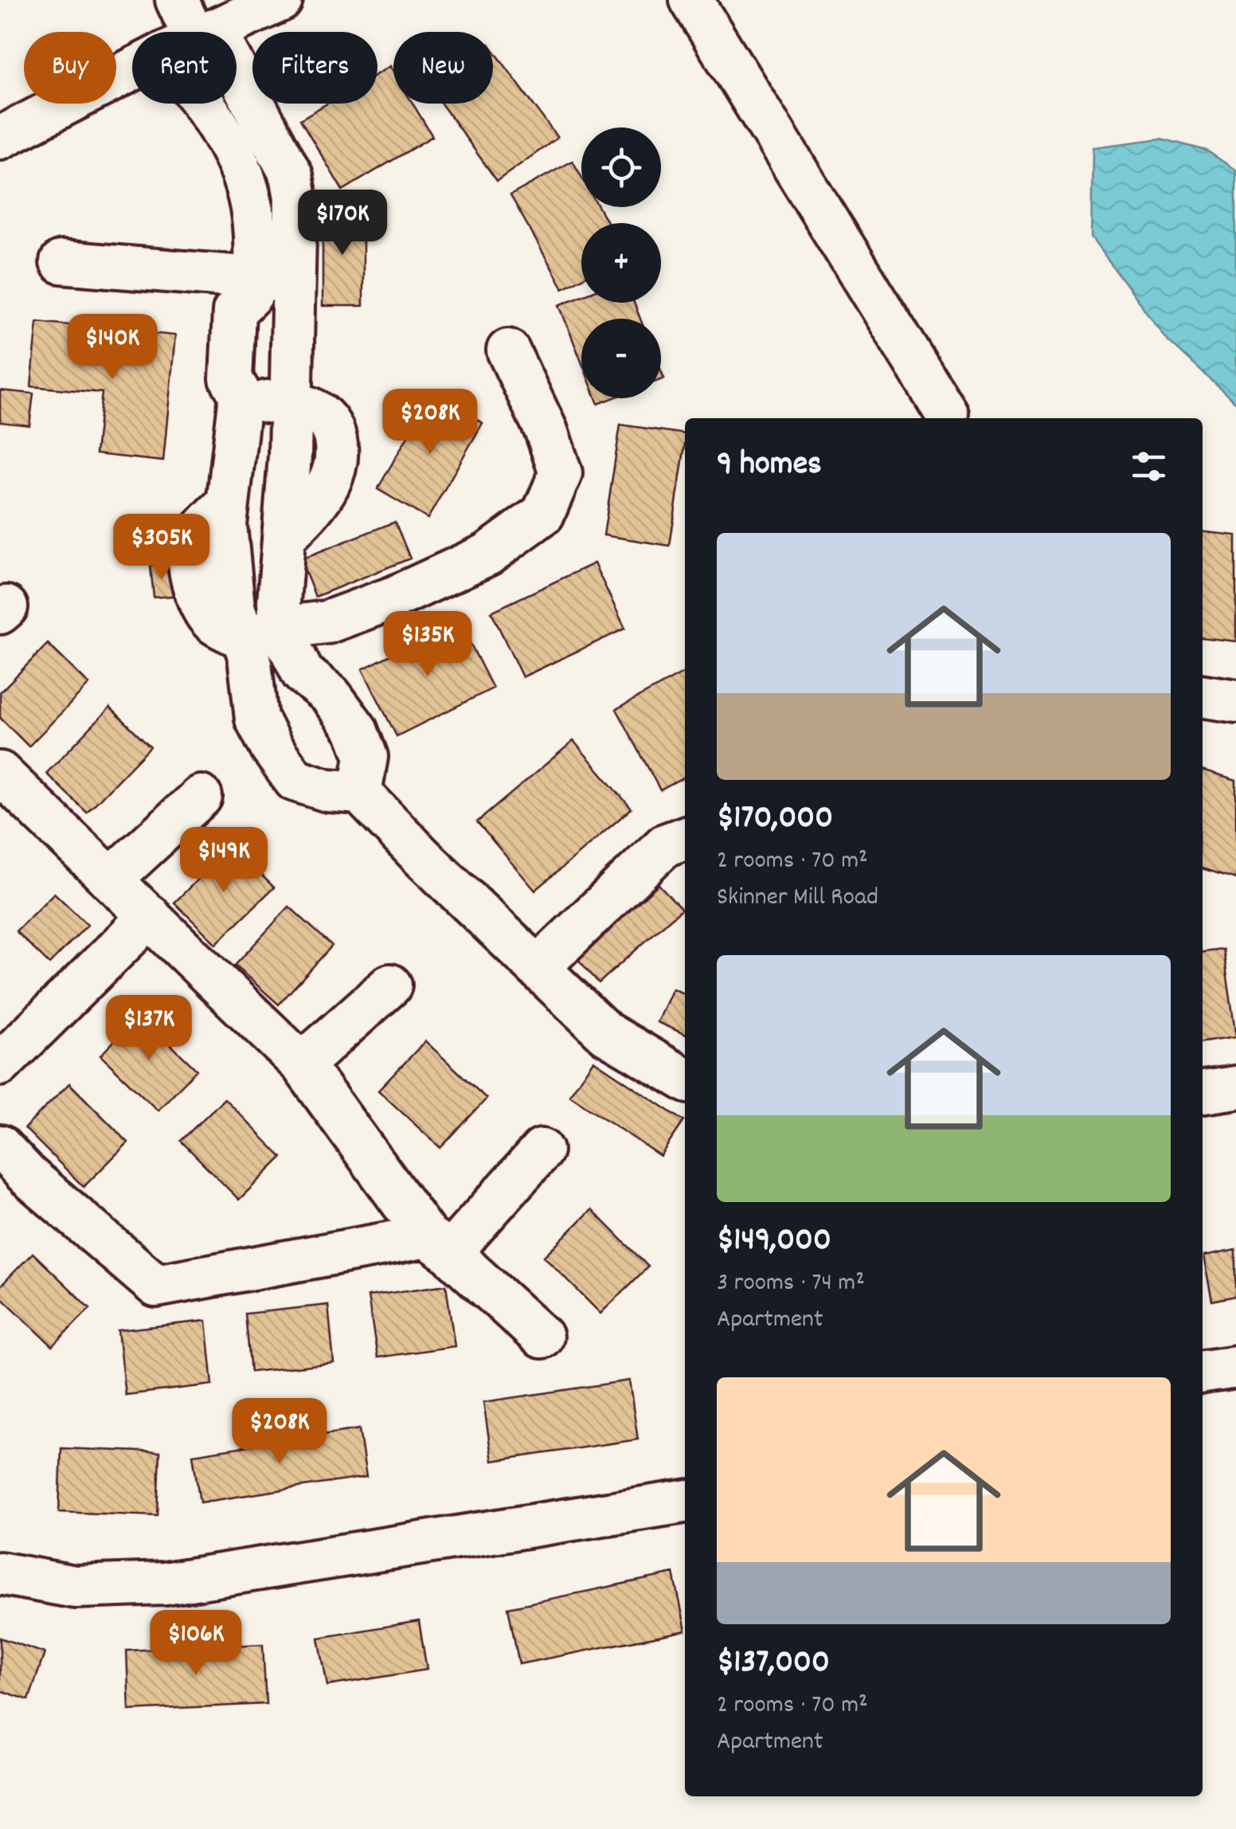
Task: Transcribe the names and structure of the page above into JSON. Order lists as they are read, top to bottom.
{
  "page": {
    "chip": [
      "Buy",
      "Rent",
      "Filters",
      "New"
    ],
    "map_buttons": ["+", "−"],
    "price": [
      "$170K",
      "$140K",
      "$208K",
      "$305K",
      "$135K",
      "$149K",
      "$137K",
      "$208K",
      "$106K"
    ],
    "heading": "9 homes",
    "list": [
      {
        "name": "$170,000",
        "note": "2 rooms · 70 m² · Skinner Mill Road"
      },
      {
        "name": "$149,000",
        "note": "3 rooms · 74 m² · Apartment"
      },
      {
        "name": "$137,000",
        "note": "2 rooms · 70 m² · Apartment"
      }
    ]
  }
}
